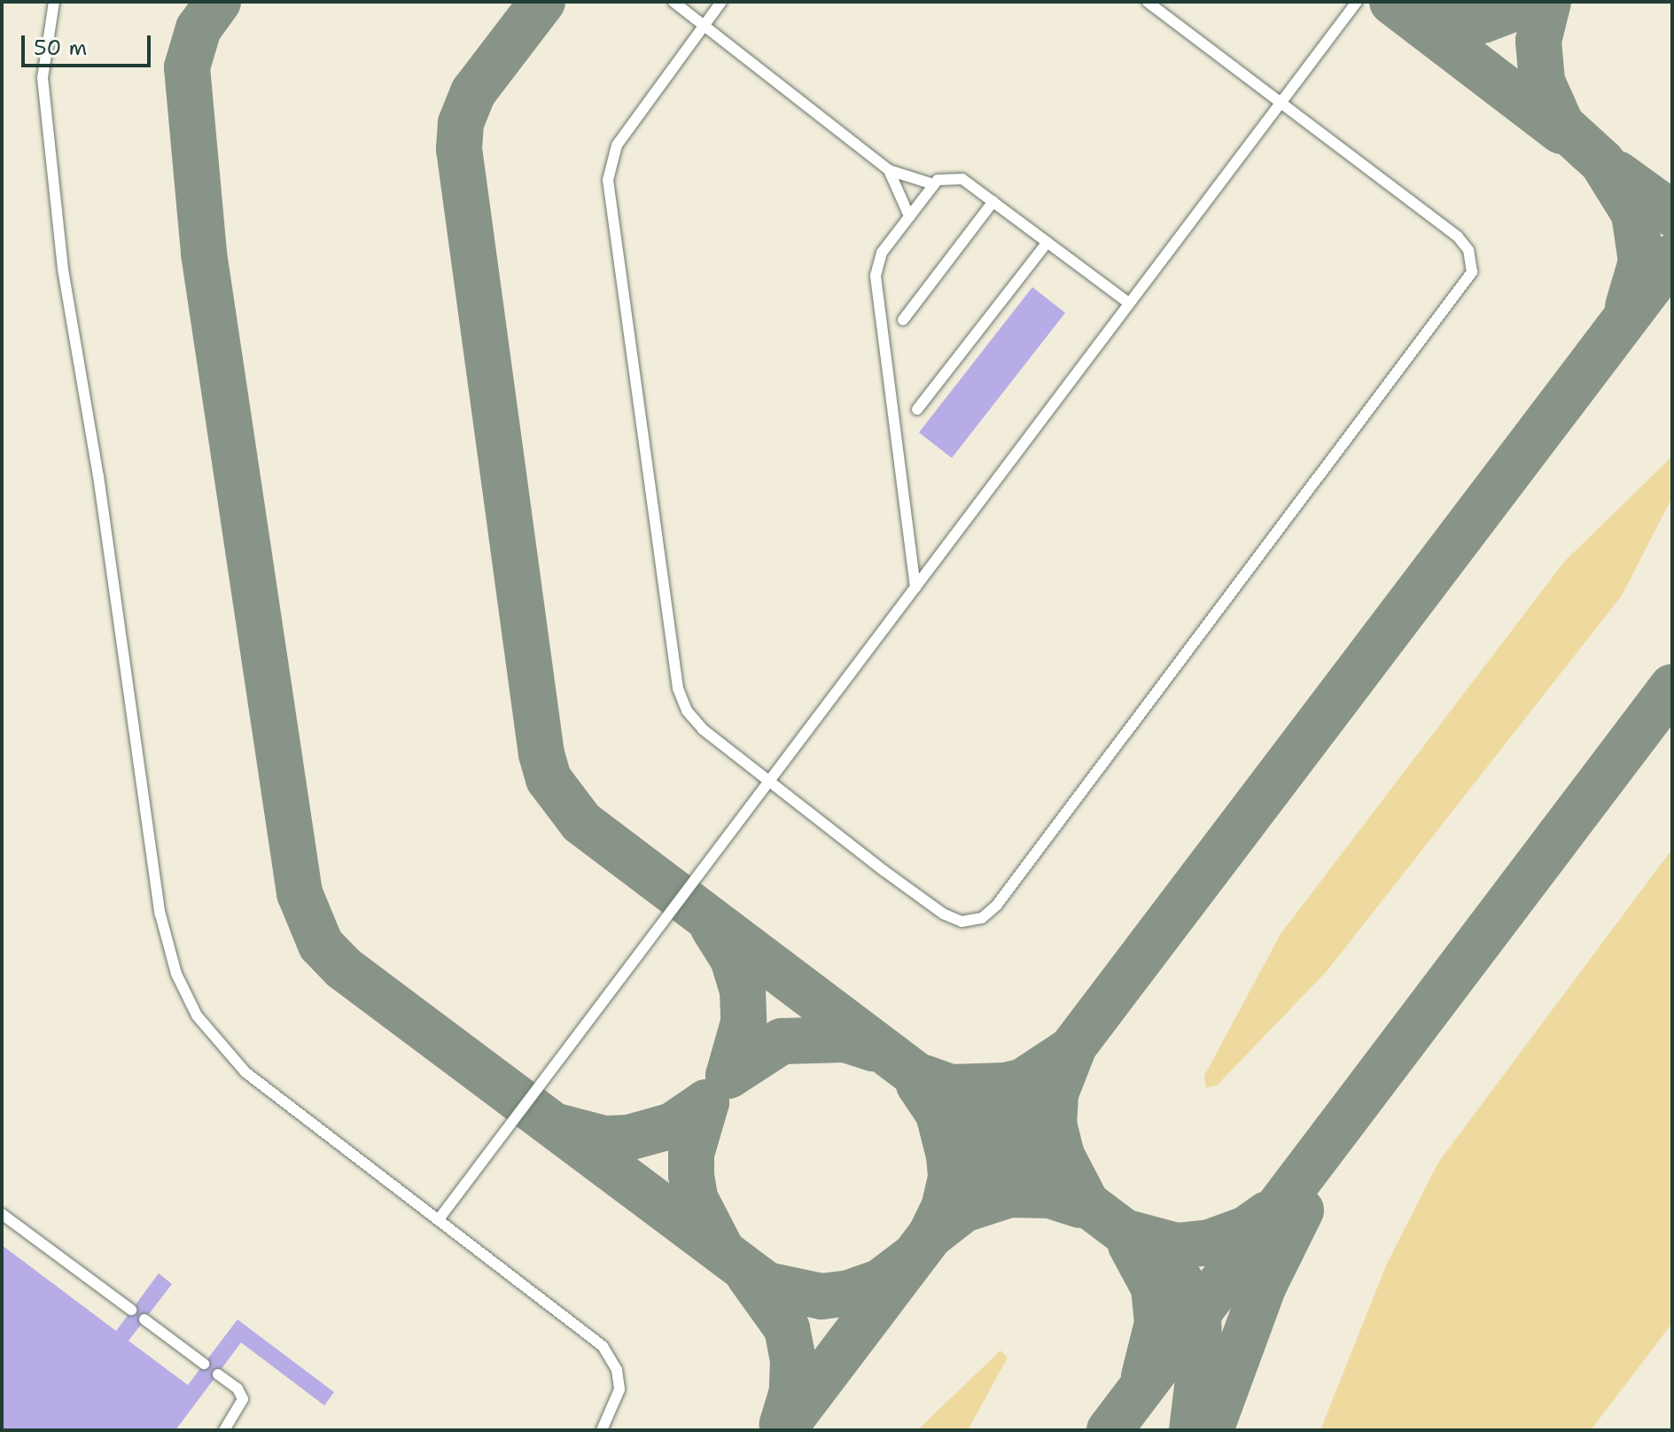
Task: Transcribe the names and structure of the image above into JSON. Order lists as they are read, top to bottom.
{
  "scale_bar": "50 m"
}
